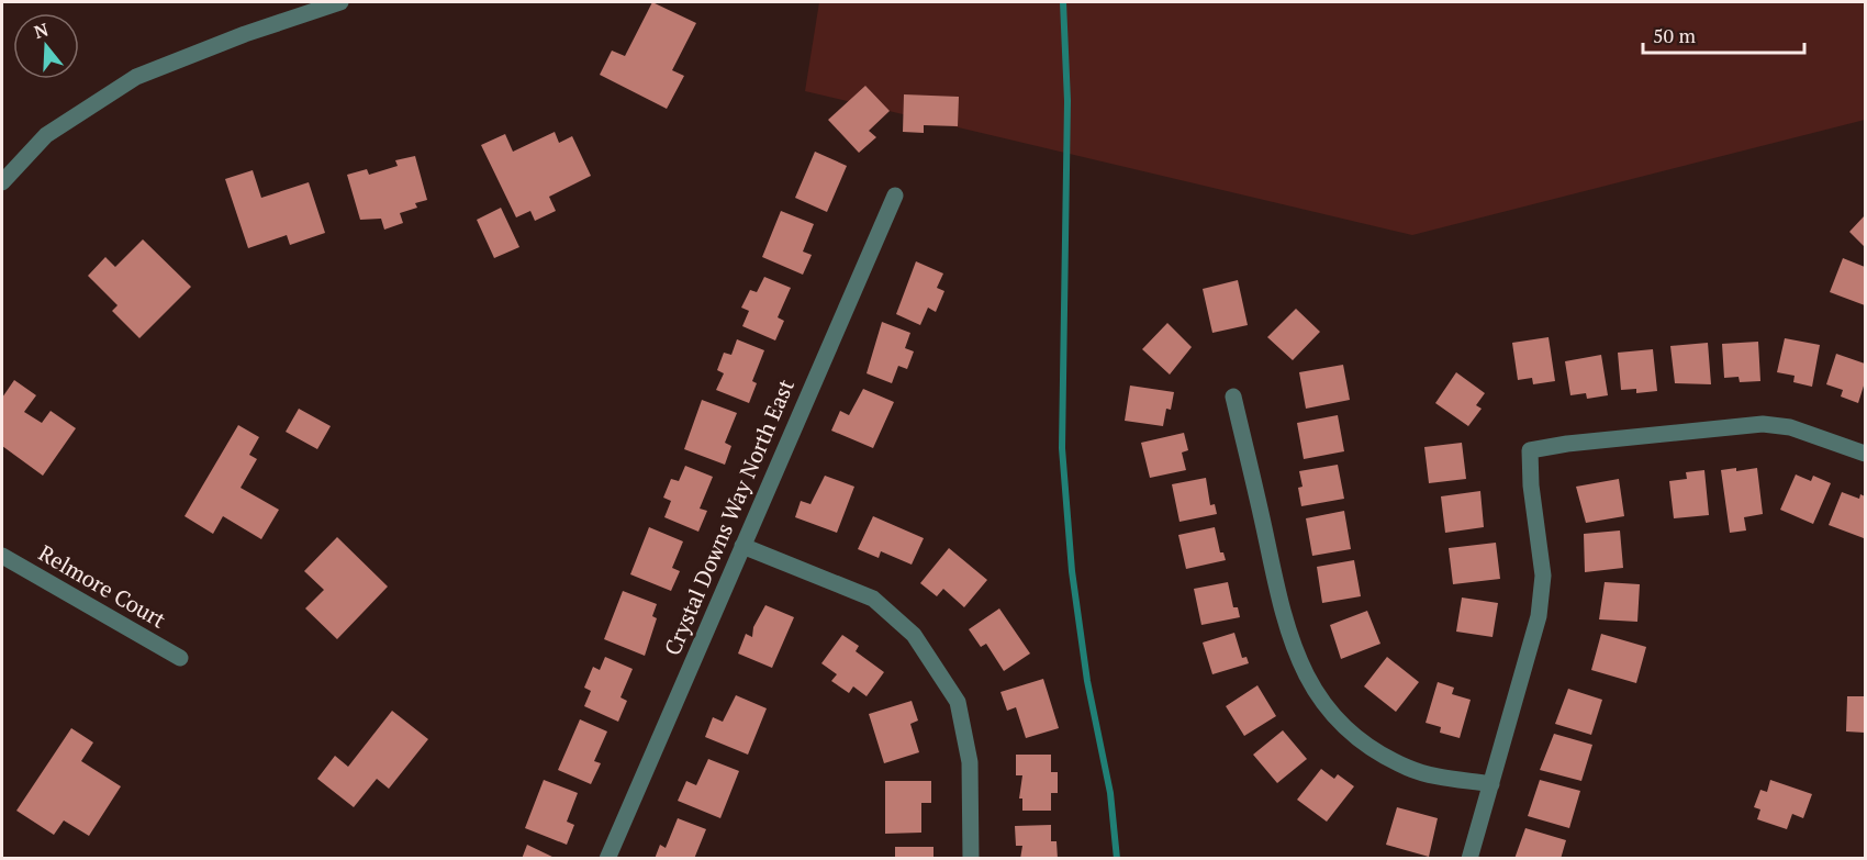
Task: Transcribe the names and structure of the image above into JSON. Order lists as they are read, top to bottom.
{
  "streets": {
    "street": ["Crystal Downs Way North East", "Relmore Court"]
  },
  "scale_bar": "50 m",
  "north": "top"
}
